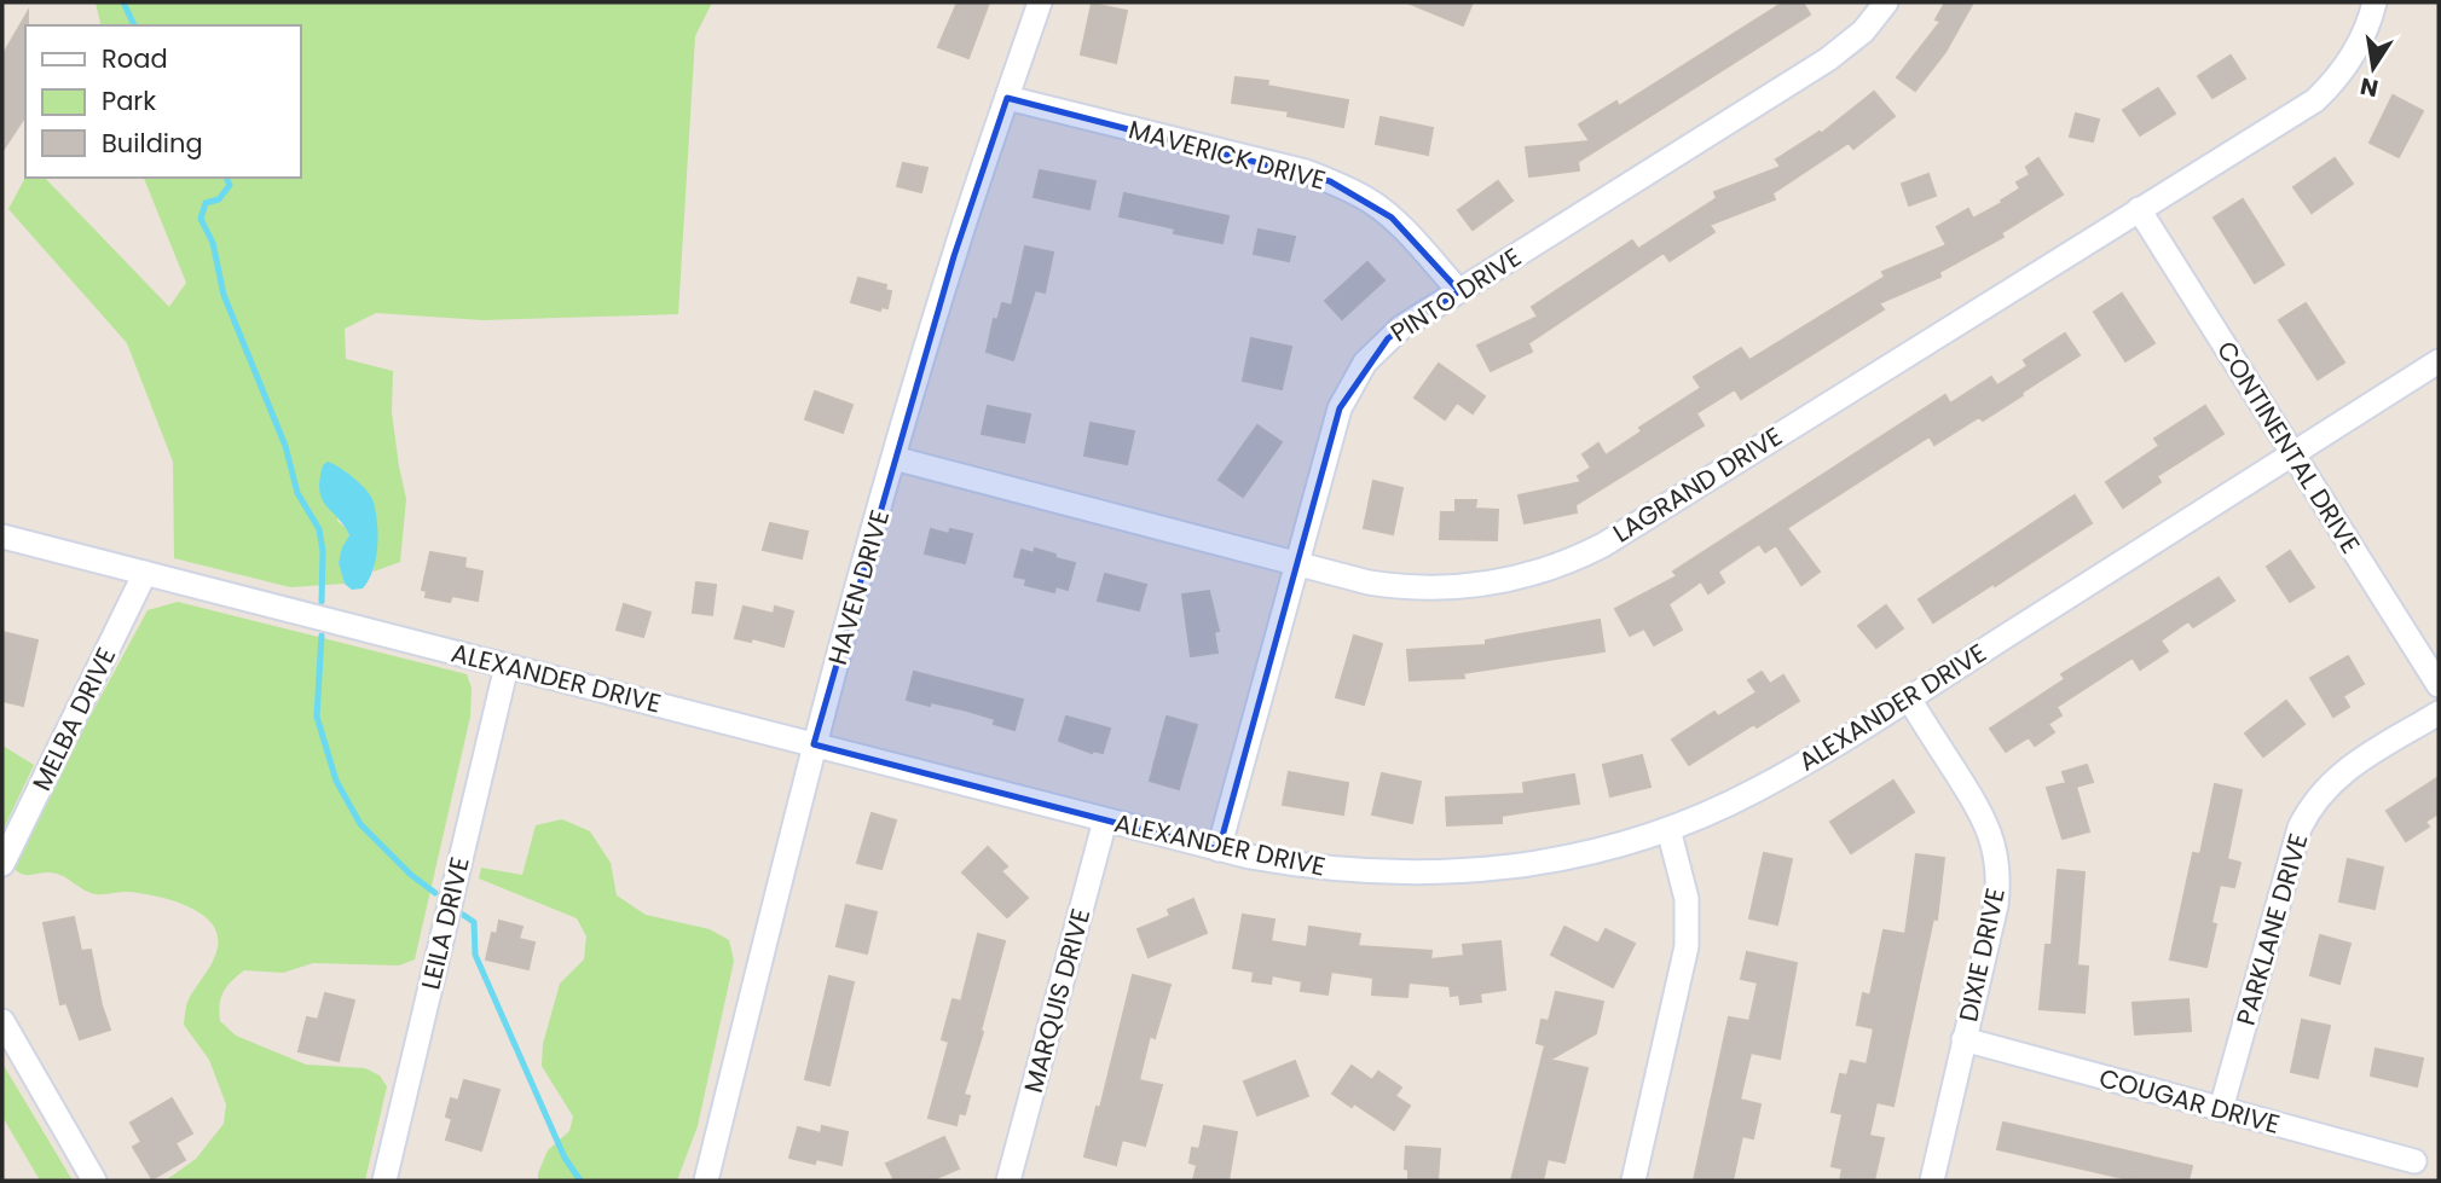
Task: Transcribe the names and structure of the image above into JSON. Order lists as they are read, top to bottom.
{
  "streets": {
    "street": [
      "MAVERICK DRIVE",
      "PINTO DRIVE",
      "CONTINENTAL DRIVE",
      "LAGRAND DRIVE",
      "HAVEN DRIVE",
      "ALEXANDER DRIVE",
      "MELBA DRIVE",
      "LEILA DRIVE",
      "PARKLANE DRIVE",
      "DIXIE DRIVE",
      "MARQUIS DRIVE",
      "COUGAR DRIVE"
    ]
  },
  "crossings": [
    ["MAVERICK DRIVE", "PINTO DRIVE"],
    ["MAVERICK DRIVE", "HAVEN DRIVE"],
    ["PINTO DRIVE", "LAGRAND DRIVE"],
    ["PINTO DRIVE", "ALEXANDER DRIVE"],
    ["CONTINENTAL DRIVE", "LAGRAND DRIVE"],
    ["CONTINENTAL DRIVE", "ALEXANDER DRIVE"],
    ["LAGRAND DRIVE", "HAVEN DRIVE"],
    ["HAVEN DRIVE", "ALEXANDER DRIVE"],
    ["ALEXANDER DRIVE", "MELBA DRIVE"],
    ["ALEXANDER DRIVE", "LEILA DRIVE"],
    ["ALEXANDER DRIVE", "DIXIE DRIVE"],
    ["ALEXANDER DRIVE", "MARQUIS DRIVE"],
    ["PARKLANE DRIVE", "COUGAR DRIVE"],
    ["DIXIE DRIVE", "COUGAR DRIVE"]
  ],
  "legend": ["Road", "Park", "Building"],
  "north": "bottom"
}
